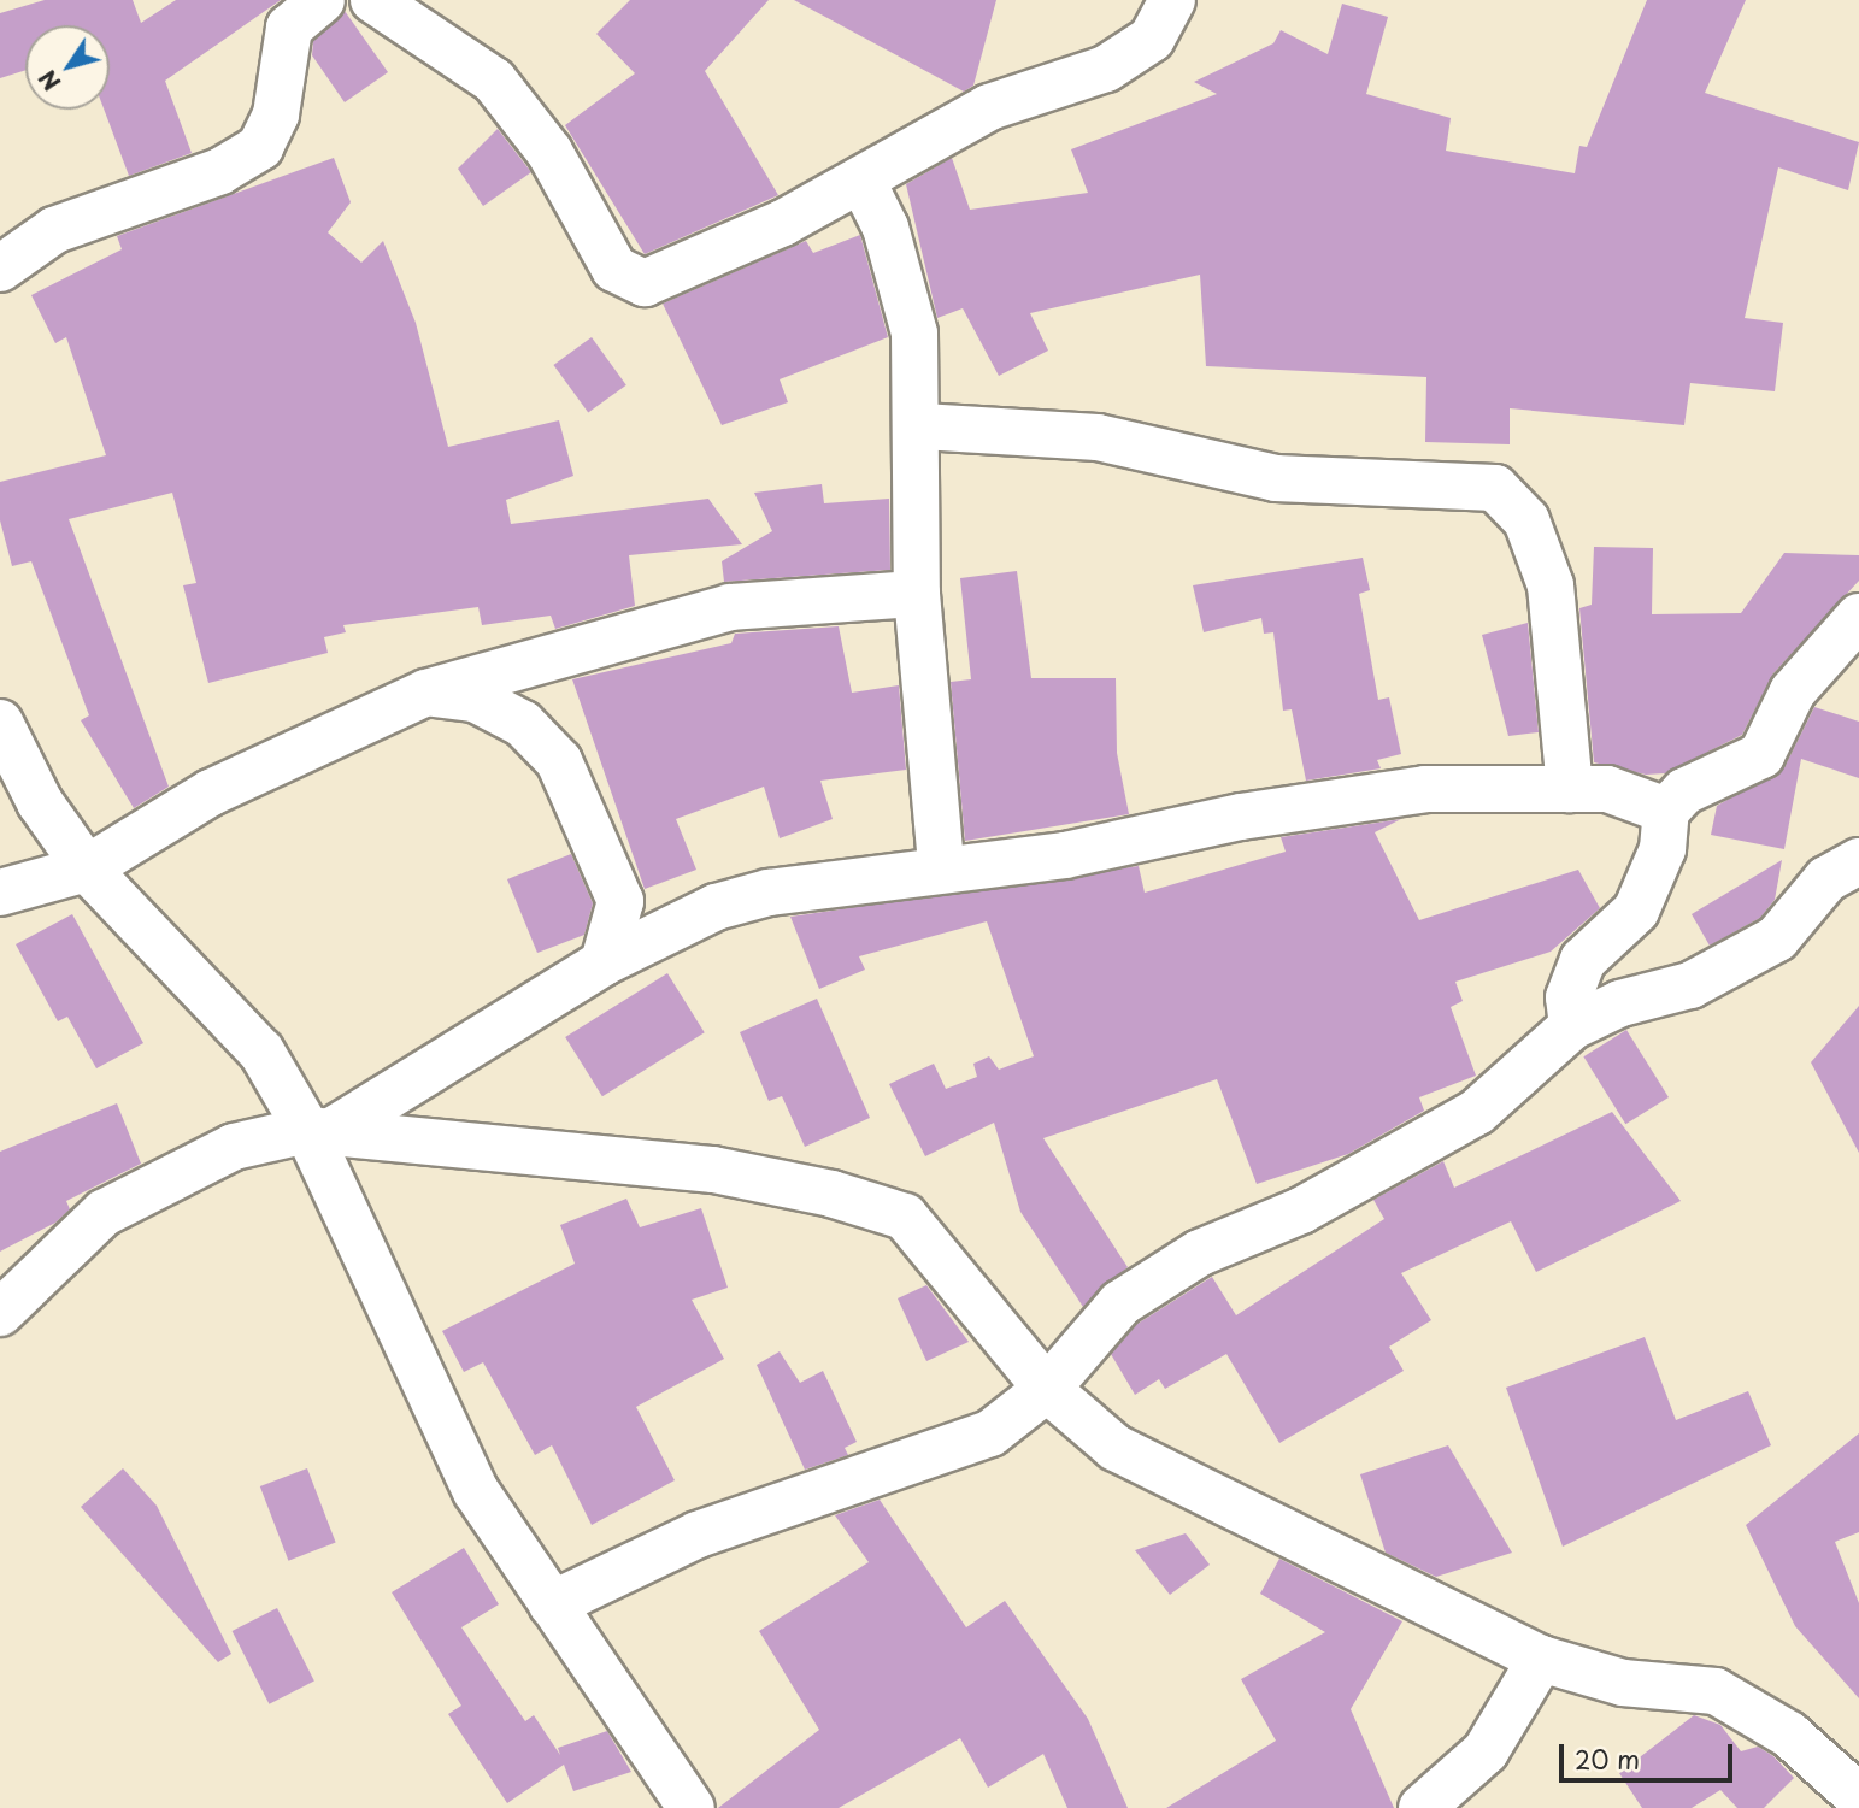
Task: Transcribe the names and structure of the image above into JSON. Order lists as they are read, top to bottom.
{
  "scale_bar": "20 m",
  "north": "bottom left"
}
